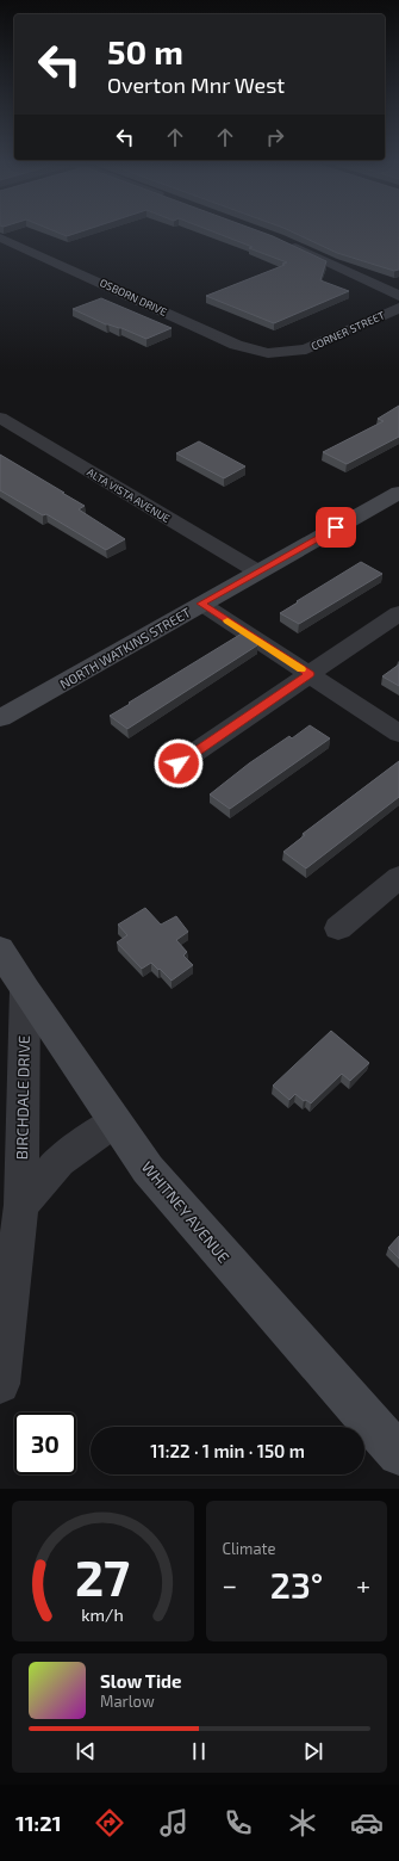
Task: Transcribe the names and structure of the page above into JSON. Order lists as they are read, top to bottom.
{
  "streets": {
    "main road": ["NORTH WATKINS STREET", "WHITNEY AVENUE"],
    "street": [
      "OSBORN DRIVE",
      "CORNER STREET",
      "ALTA VISTA AVENUE",
      "BIRCHDALE DRIVE"
    ]
  },
  "crossings": [
    ["OSBORN DRIVE", "CORNER STREET"],
    ["ALTA VISTA AVENUE", "NORTH WATKINS STREET"],
    ["BIRCHDALE DRIVE", "WHITNEY AVENUE"]
  ],
  "page": {
    "turn": ["50 m", "Overton Mnr West"],
    "limit": "30",
    "trip": "11:22 · 1 min · 150 m",
    "tile": "Climate",
    "heat": ["−", "23°", "+"],
    "song": ["Slow Tide", "Marlow"],
    "tabs": "11:21",
    "gauge": ["27", "km/h"]
  }
}
